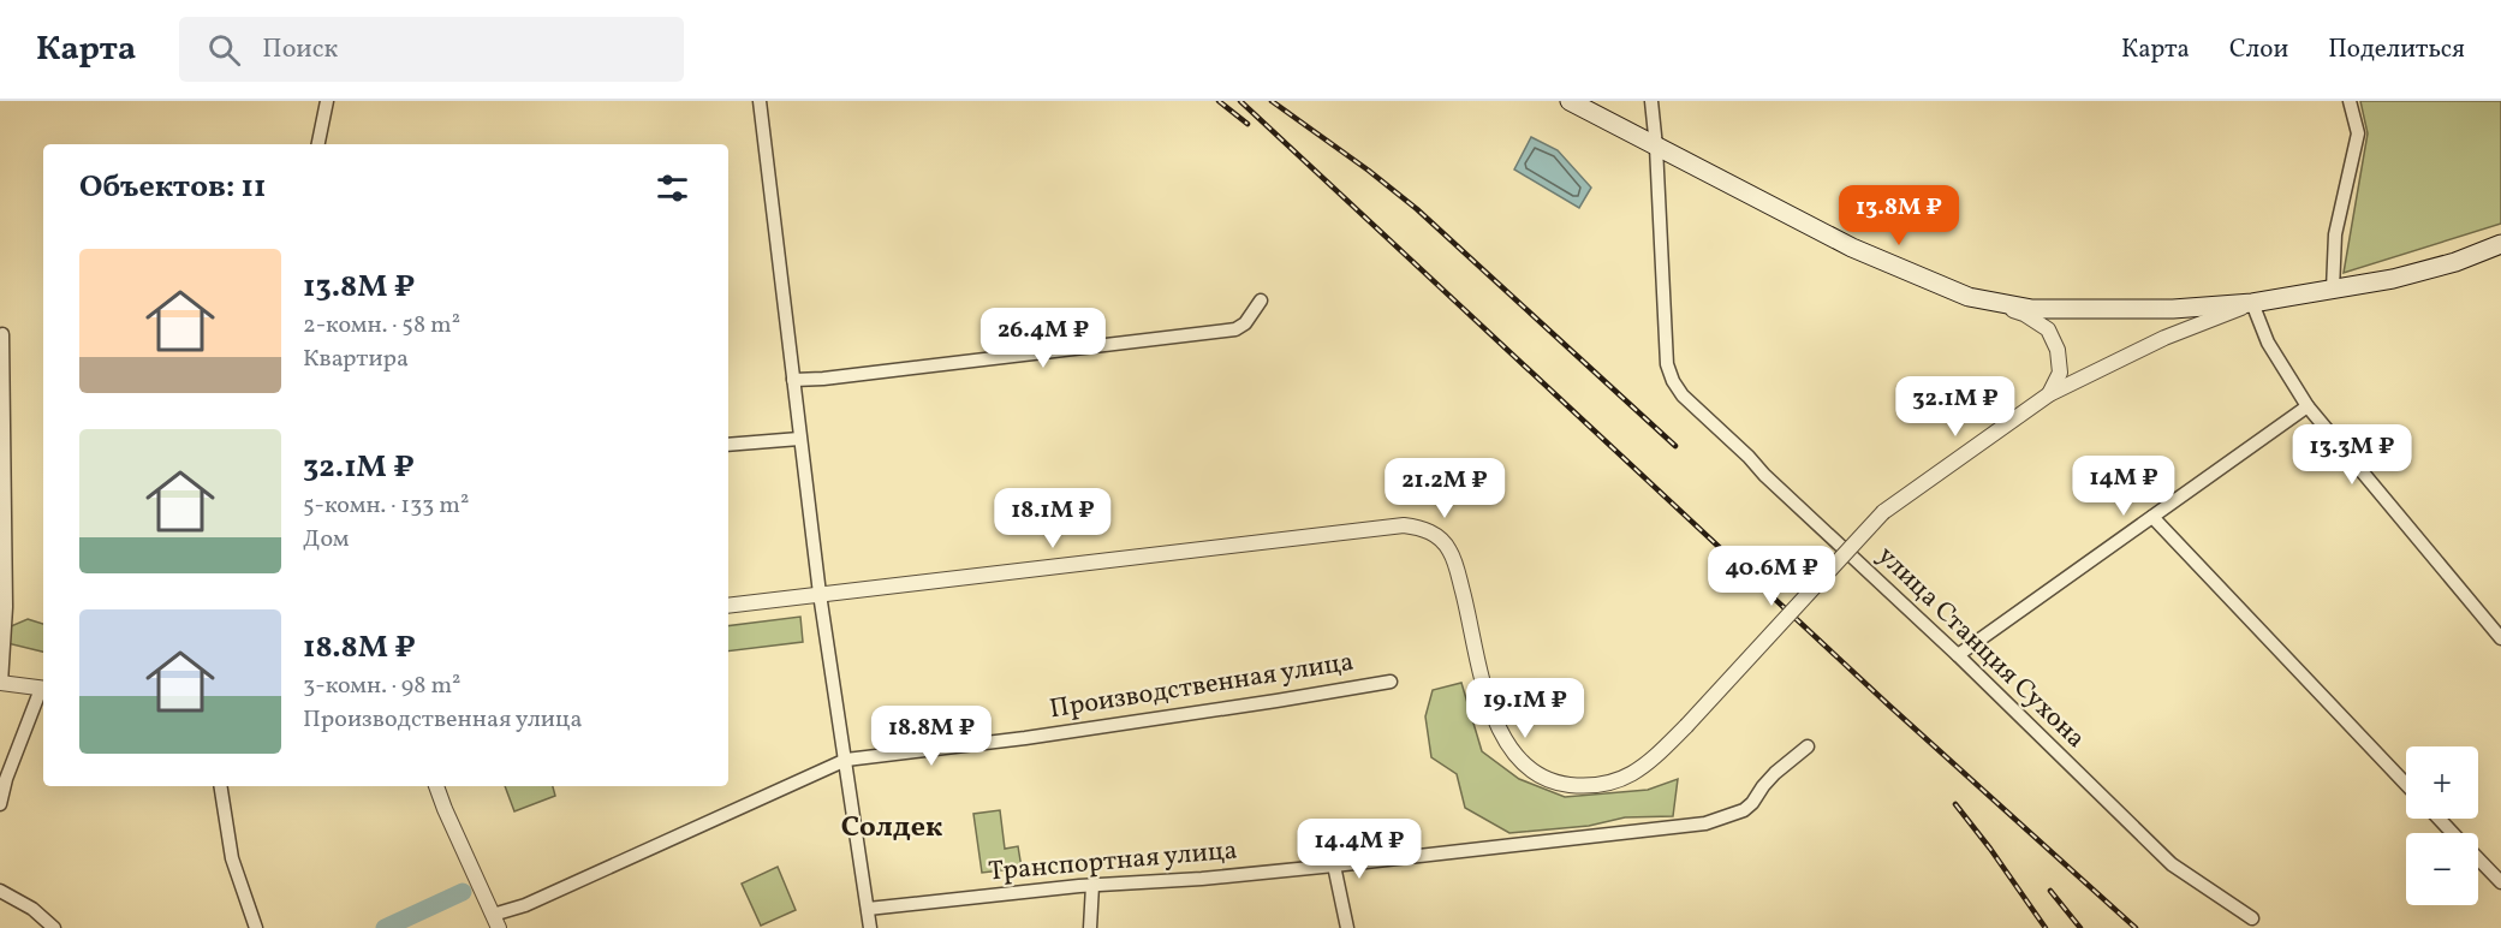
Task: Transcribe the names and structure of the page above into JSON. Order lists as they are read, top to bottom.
{
  "streets": {
    "street": ["улица Станция Сухона", "Производственная улица", "Транспортная улица"]
  },
  "districts": ["Солдек"],
  "page": {
    "header": "Карта",
    "search": "Поиск",
    "nav": ["Карта", "Слои", "Поделиться"],
    "heading": "Объектов: 11",
    "price": [
      "13.8M ₽",
      "26.4M ₽",
      "32.1M ₽",
      "13.3M ₽",
      "14M ₽",
      "21.2M ₽",
      "18.1M ₽",
      "40.6M ₽",
      "19.1M ₽",
      "18.8M ₽",
      "14.4M ₽"
    ],
    "list": [
      {
        "name": "13.8M ₽",
        "note": "2-комн. · 58 m² · Квартира"
      },
      {
        "name": "32.1M ₽",
        "note": "5-комн. · 133 m² · Дом"
      },
      {
        "name": "18.8M ₽",
        "note": "3-комн. · 98 m² · Производственная улица"
      }
    ],
    "map_buttons": ["+", "−"]
  }
}
